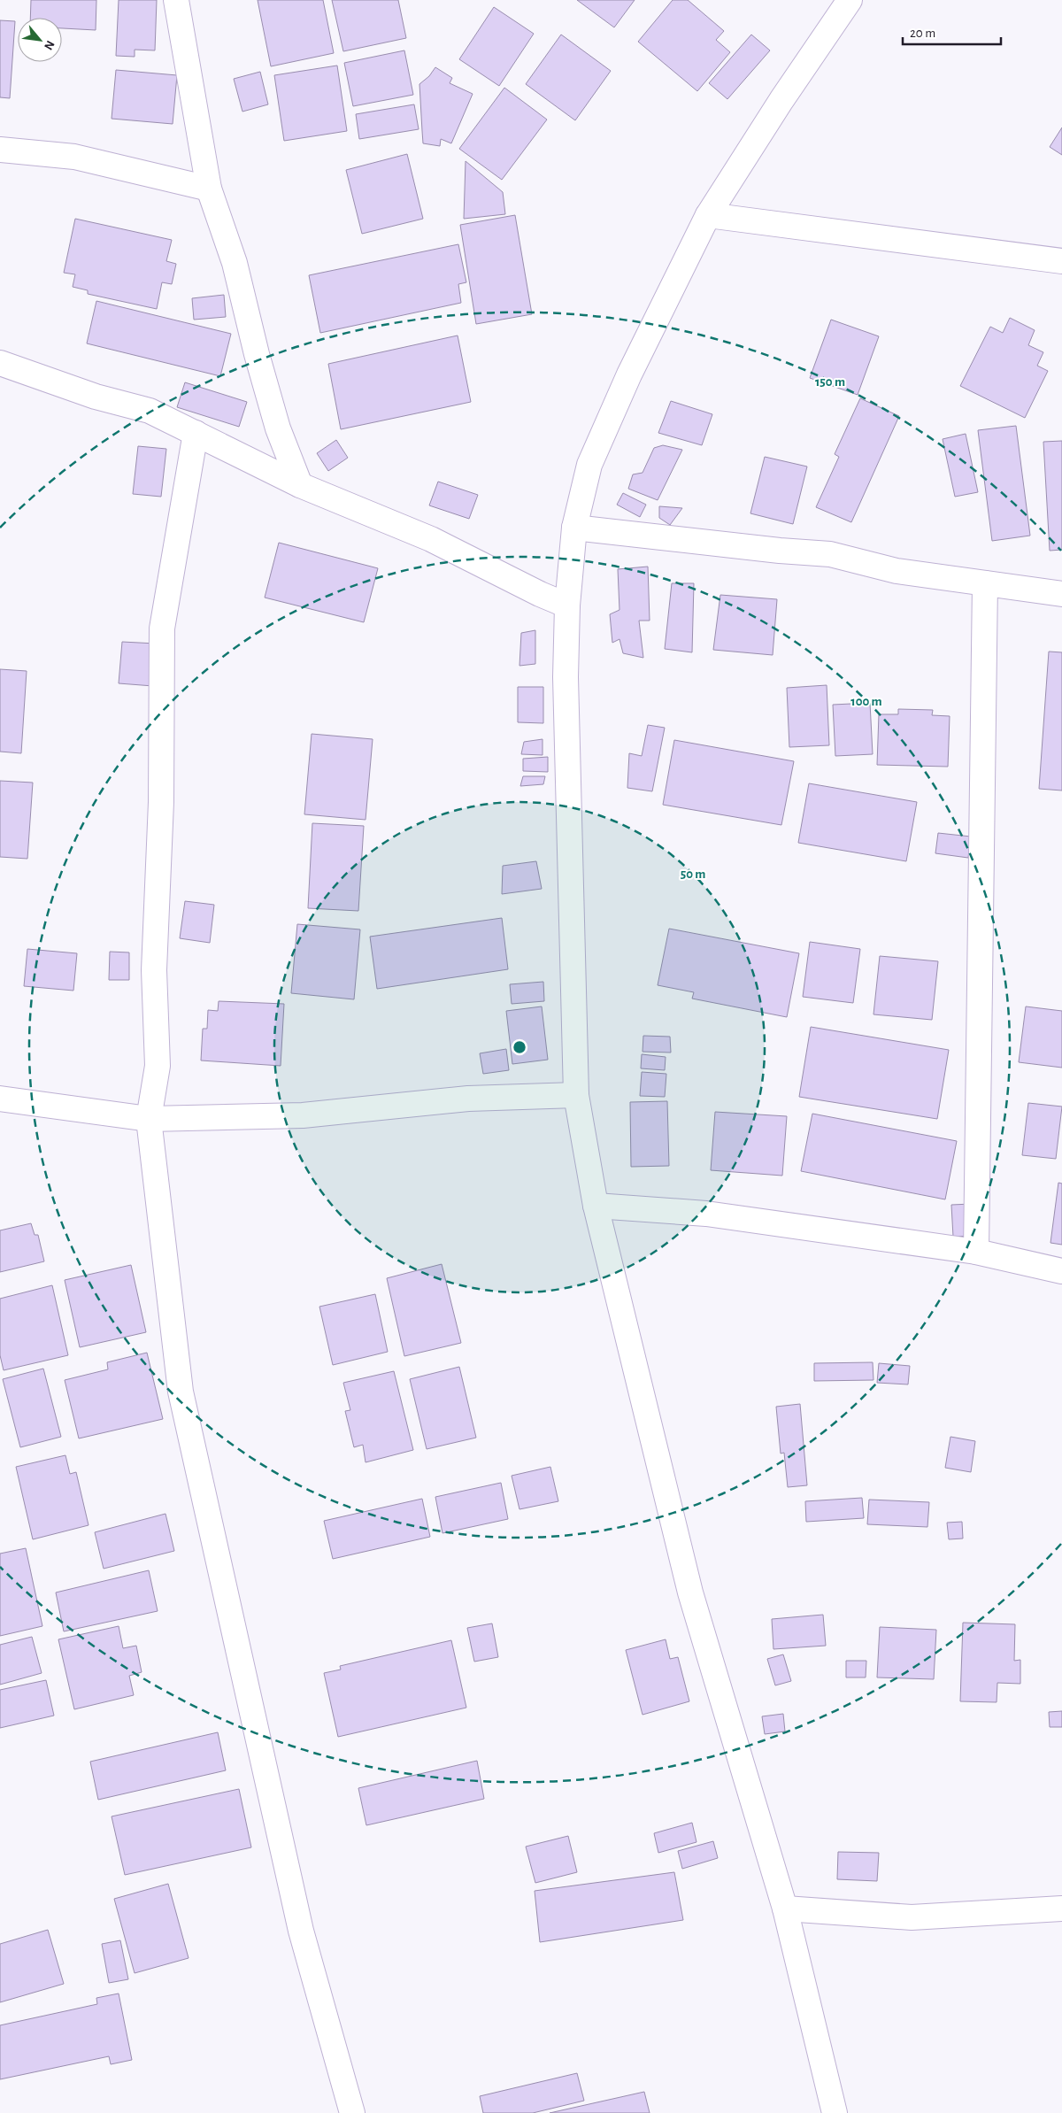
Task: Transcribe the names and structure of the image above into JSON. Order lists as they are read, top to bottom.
{
  "scale_bar": "20 m",
  "north": "bottom right",
  "rings": ["150 m", "100 m", "50 m"]
}
